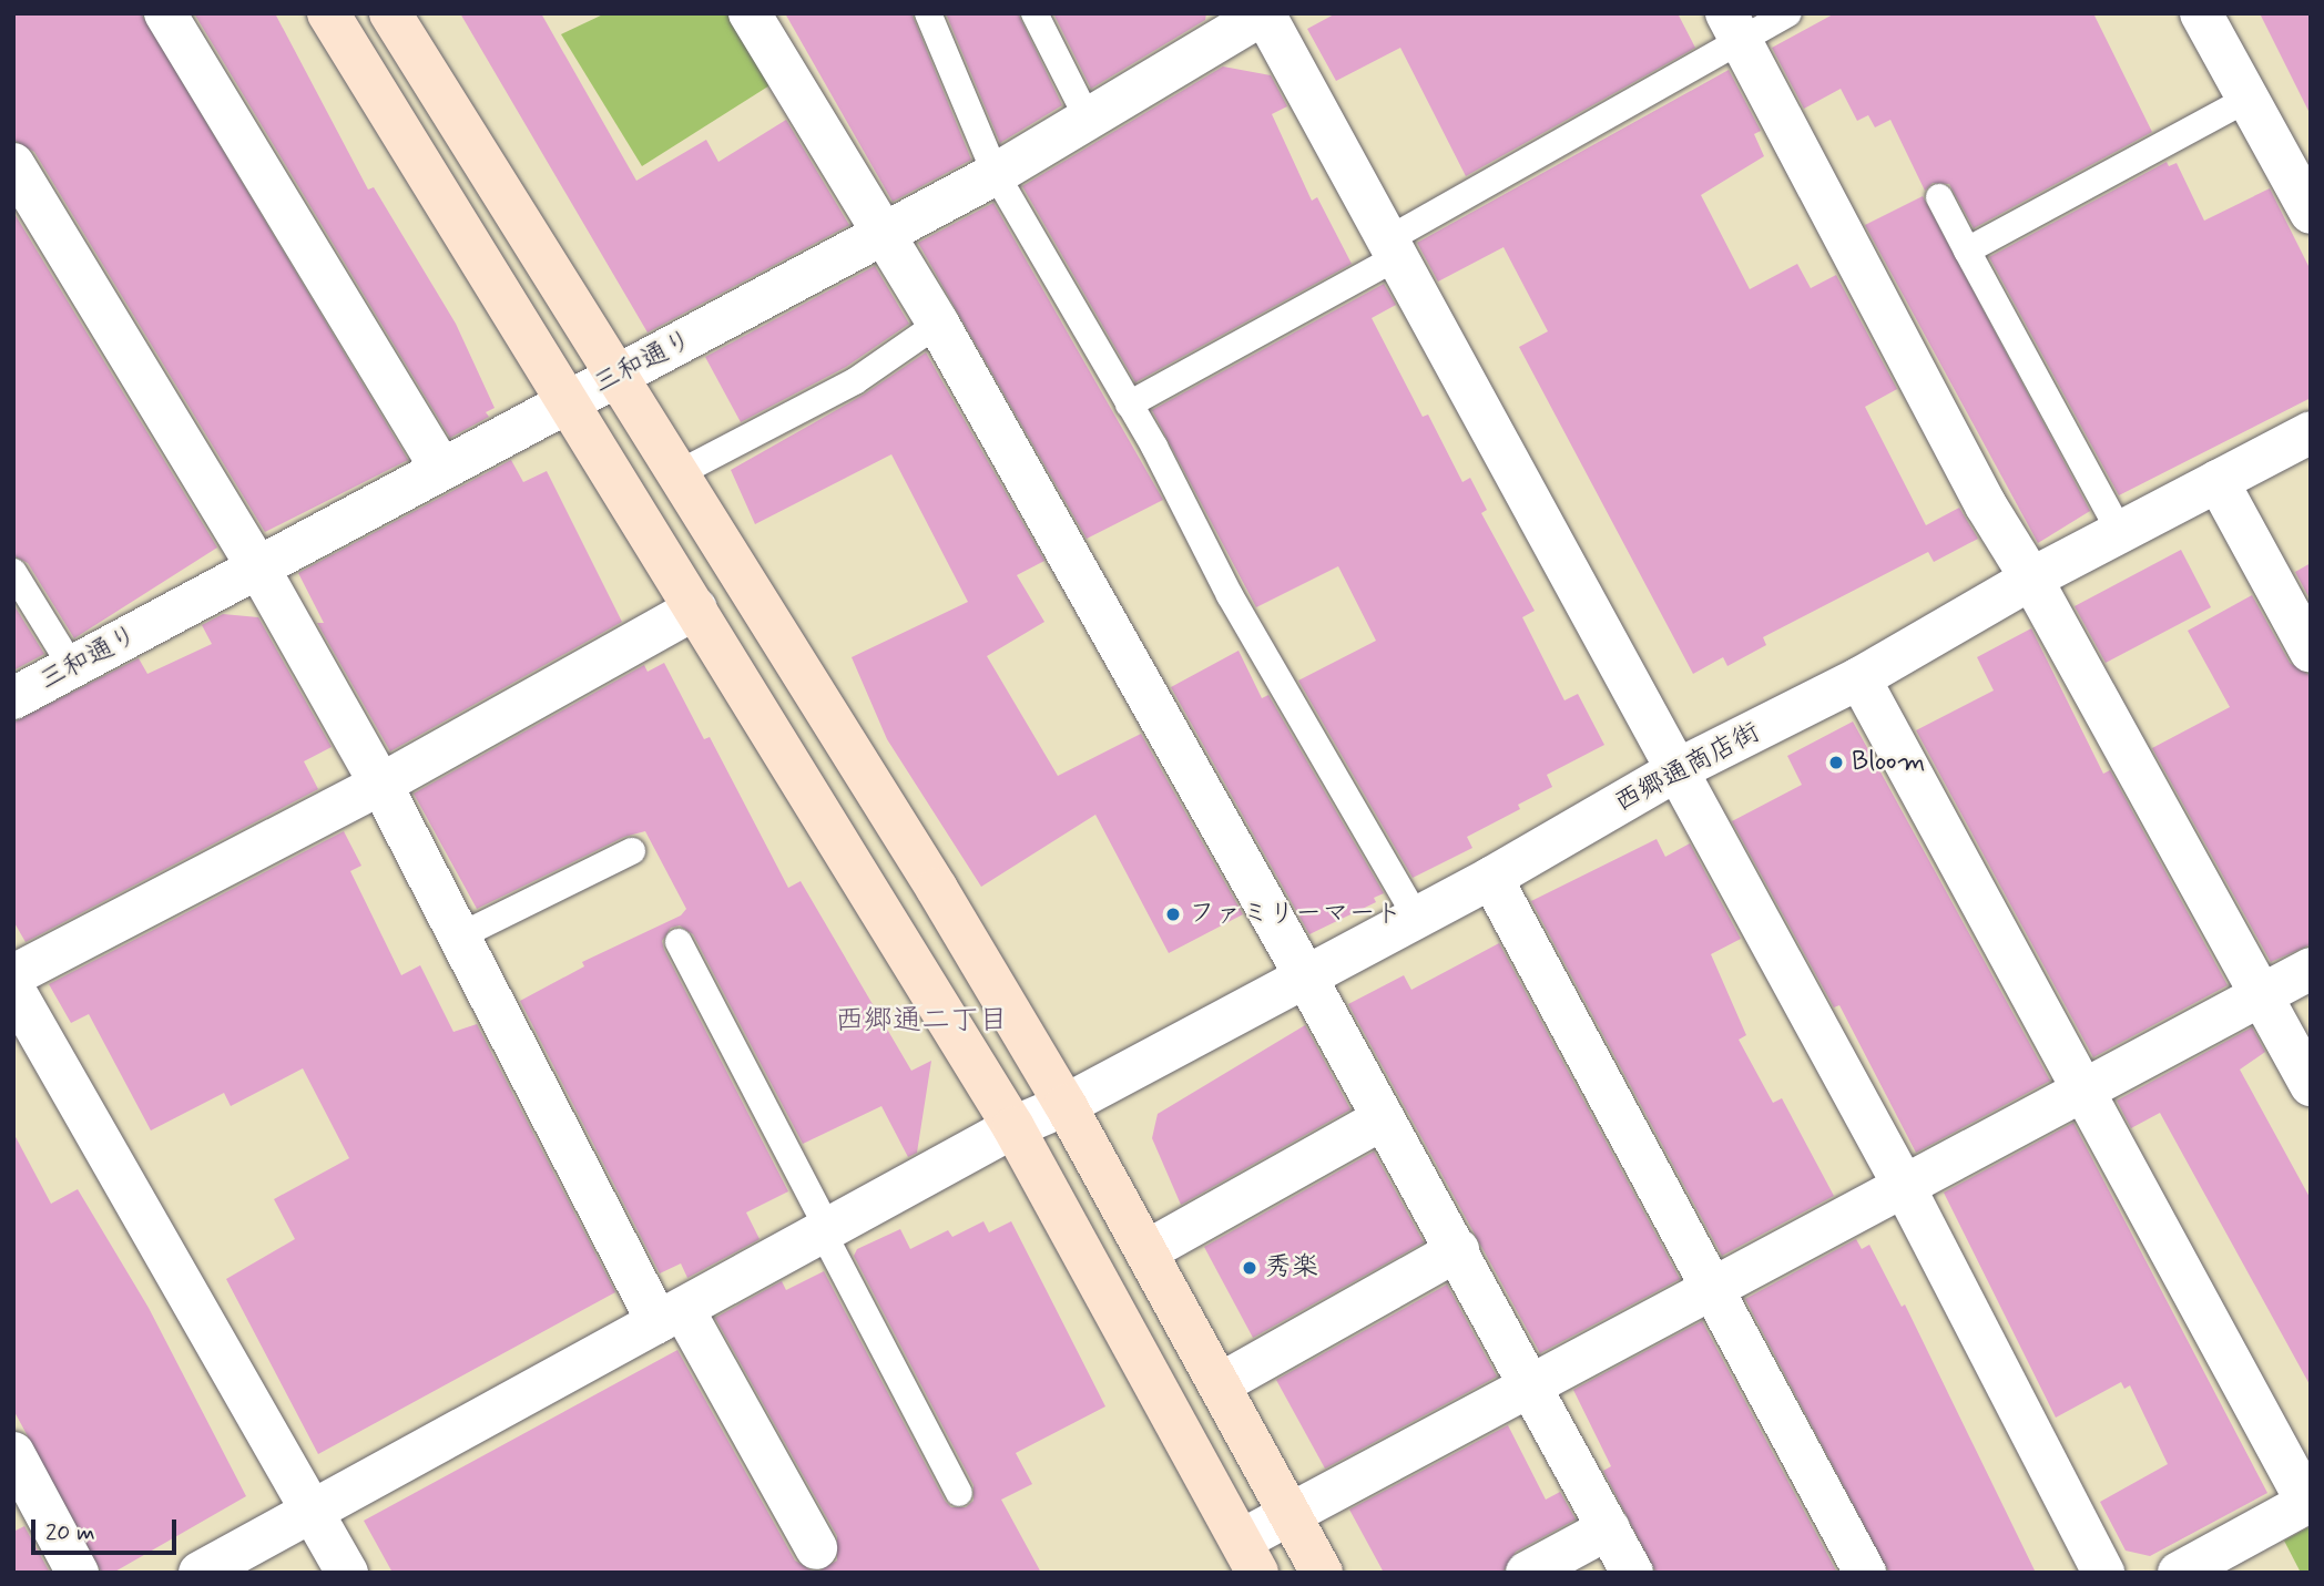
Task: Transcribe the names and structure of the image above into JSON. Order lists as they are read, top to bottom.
{
  "streets": {
    "street": ["三和通り", "西郷通商店街"]
  },
  "districts": ["西郷通二丁目"],
  "places": ["Bloom", "ファミリーマート", "秀楽"],
  "scale_bar": "20 m"
}
